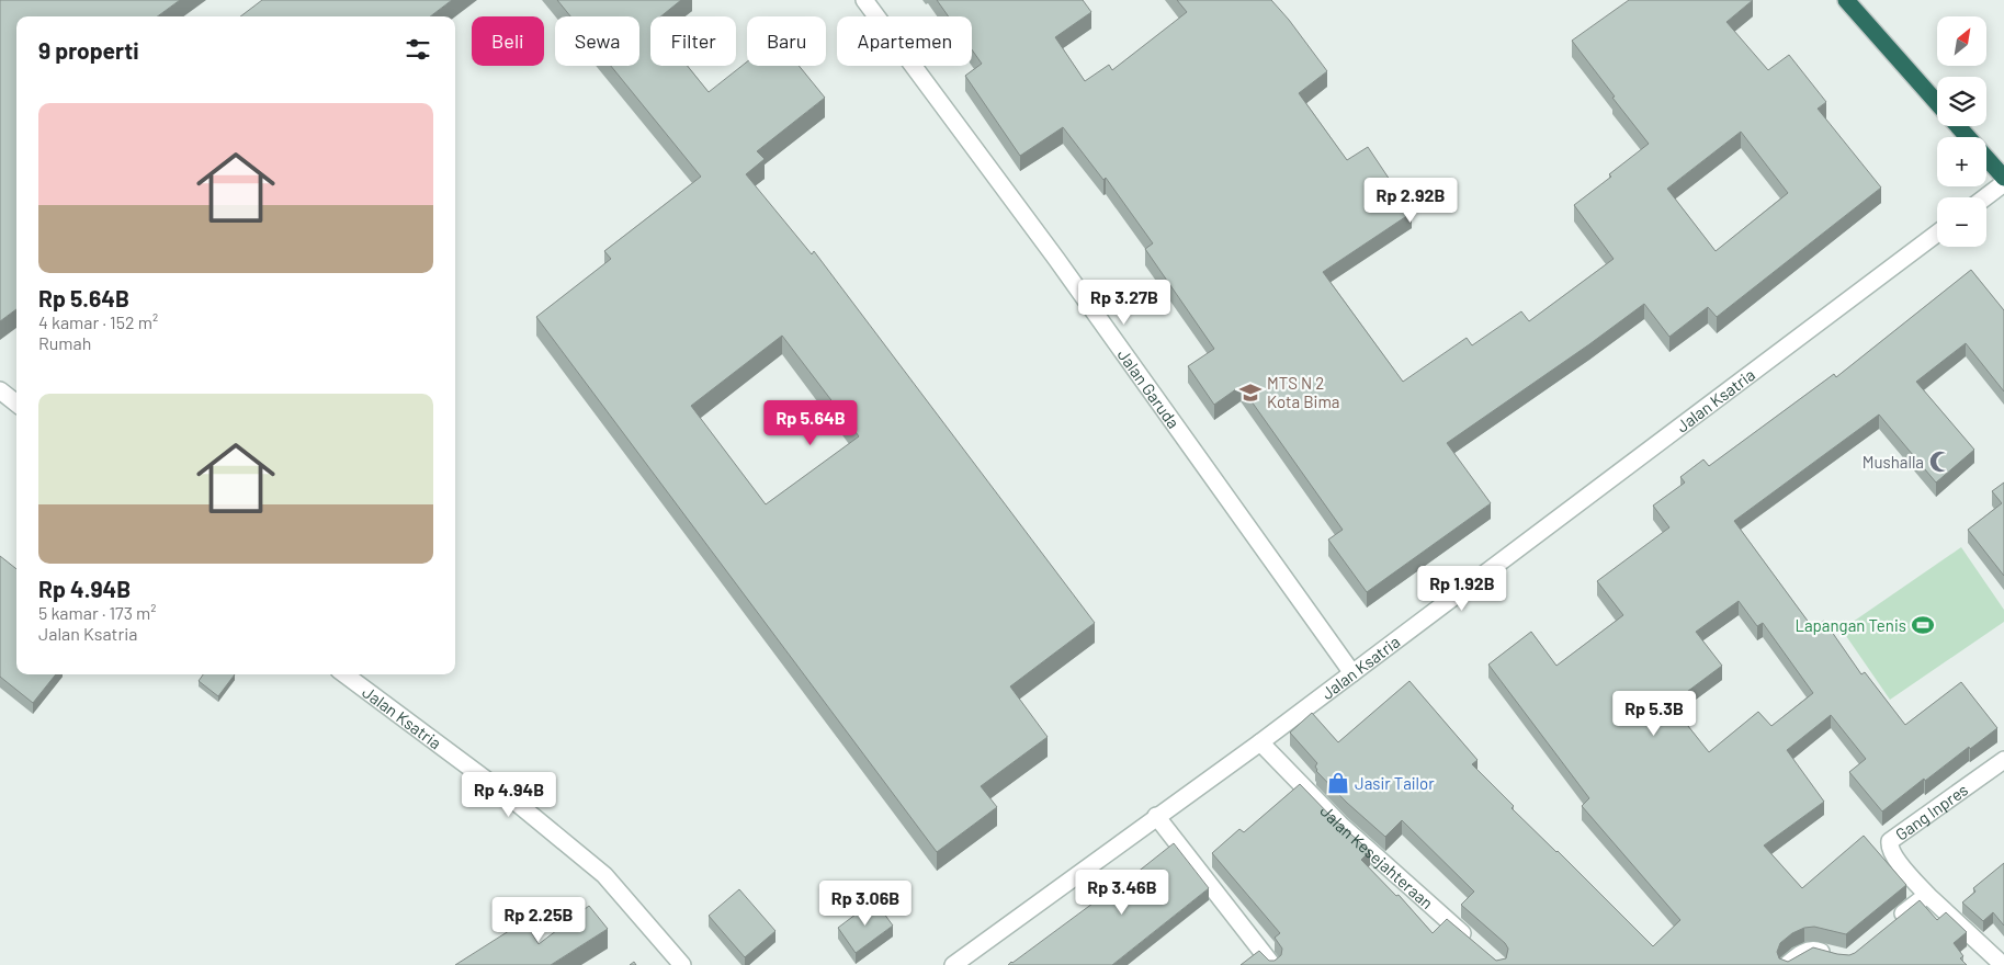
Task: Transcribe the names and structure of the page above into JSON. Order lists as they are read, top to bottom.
{
  "streets": {
    "street": [
      "Jalan Garuda",
      "Jalan Ksatria",
      "Gang Inpres",
      "Jalan Kesejahteraan"
    ]
  },
  "crossings": [
    ["Jalan Garuda", "Jalan Ksatria"],
    ["Jalan Ksatria", "Jalan Kesejahteraan"]
  ],
  "places": {
    "school or university": ["MTS N 2 Kota Bima"],
    "mosque": ["Mushalla"],
    "sports": ["Lapangan Tenis"],
    "shop": ["Jasir Tailor"]
  },
  "north": "top right",
  "page": {
    "map_buttons": ["+", "−"],
    "chip": [
      "Beli",
      "Sewa",
      "Filter",
      "Baru",
      "Apartemen"
    ],
    "heading": "9 properti",
    "list": [
      {
        "name": "Rp 5.64B",
        "note": "4 kamar · 152 m² · Rumah"
      },
      {
        "name": "Rp 4.94B",
        "note": "5 kamar · 173 m² · Jalan Ksatria"
      }
    ],
    "price": [
      "Rp 2.92B",
      "Rp 3.27B",
      "Rp 5.64B",
      "Rp 1.92B",
      "Rp 5.3B",
      "Rp 4.94B",
      "Rp 3.46B",
      "Rp 3.06B",
      "Rp 2.25B"
    ]
  }
}
